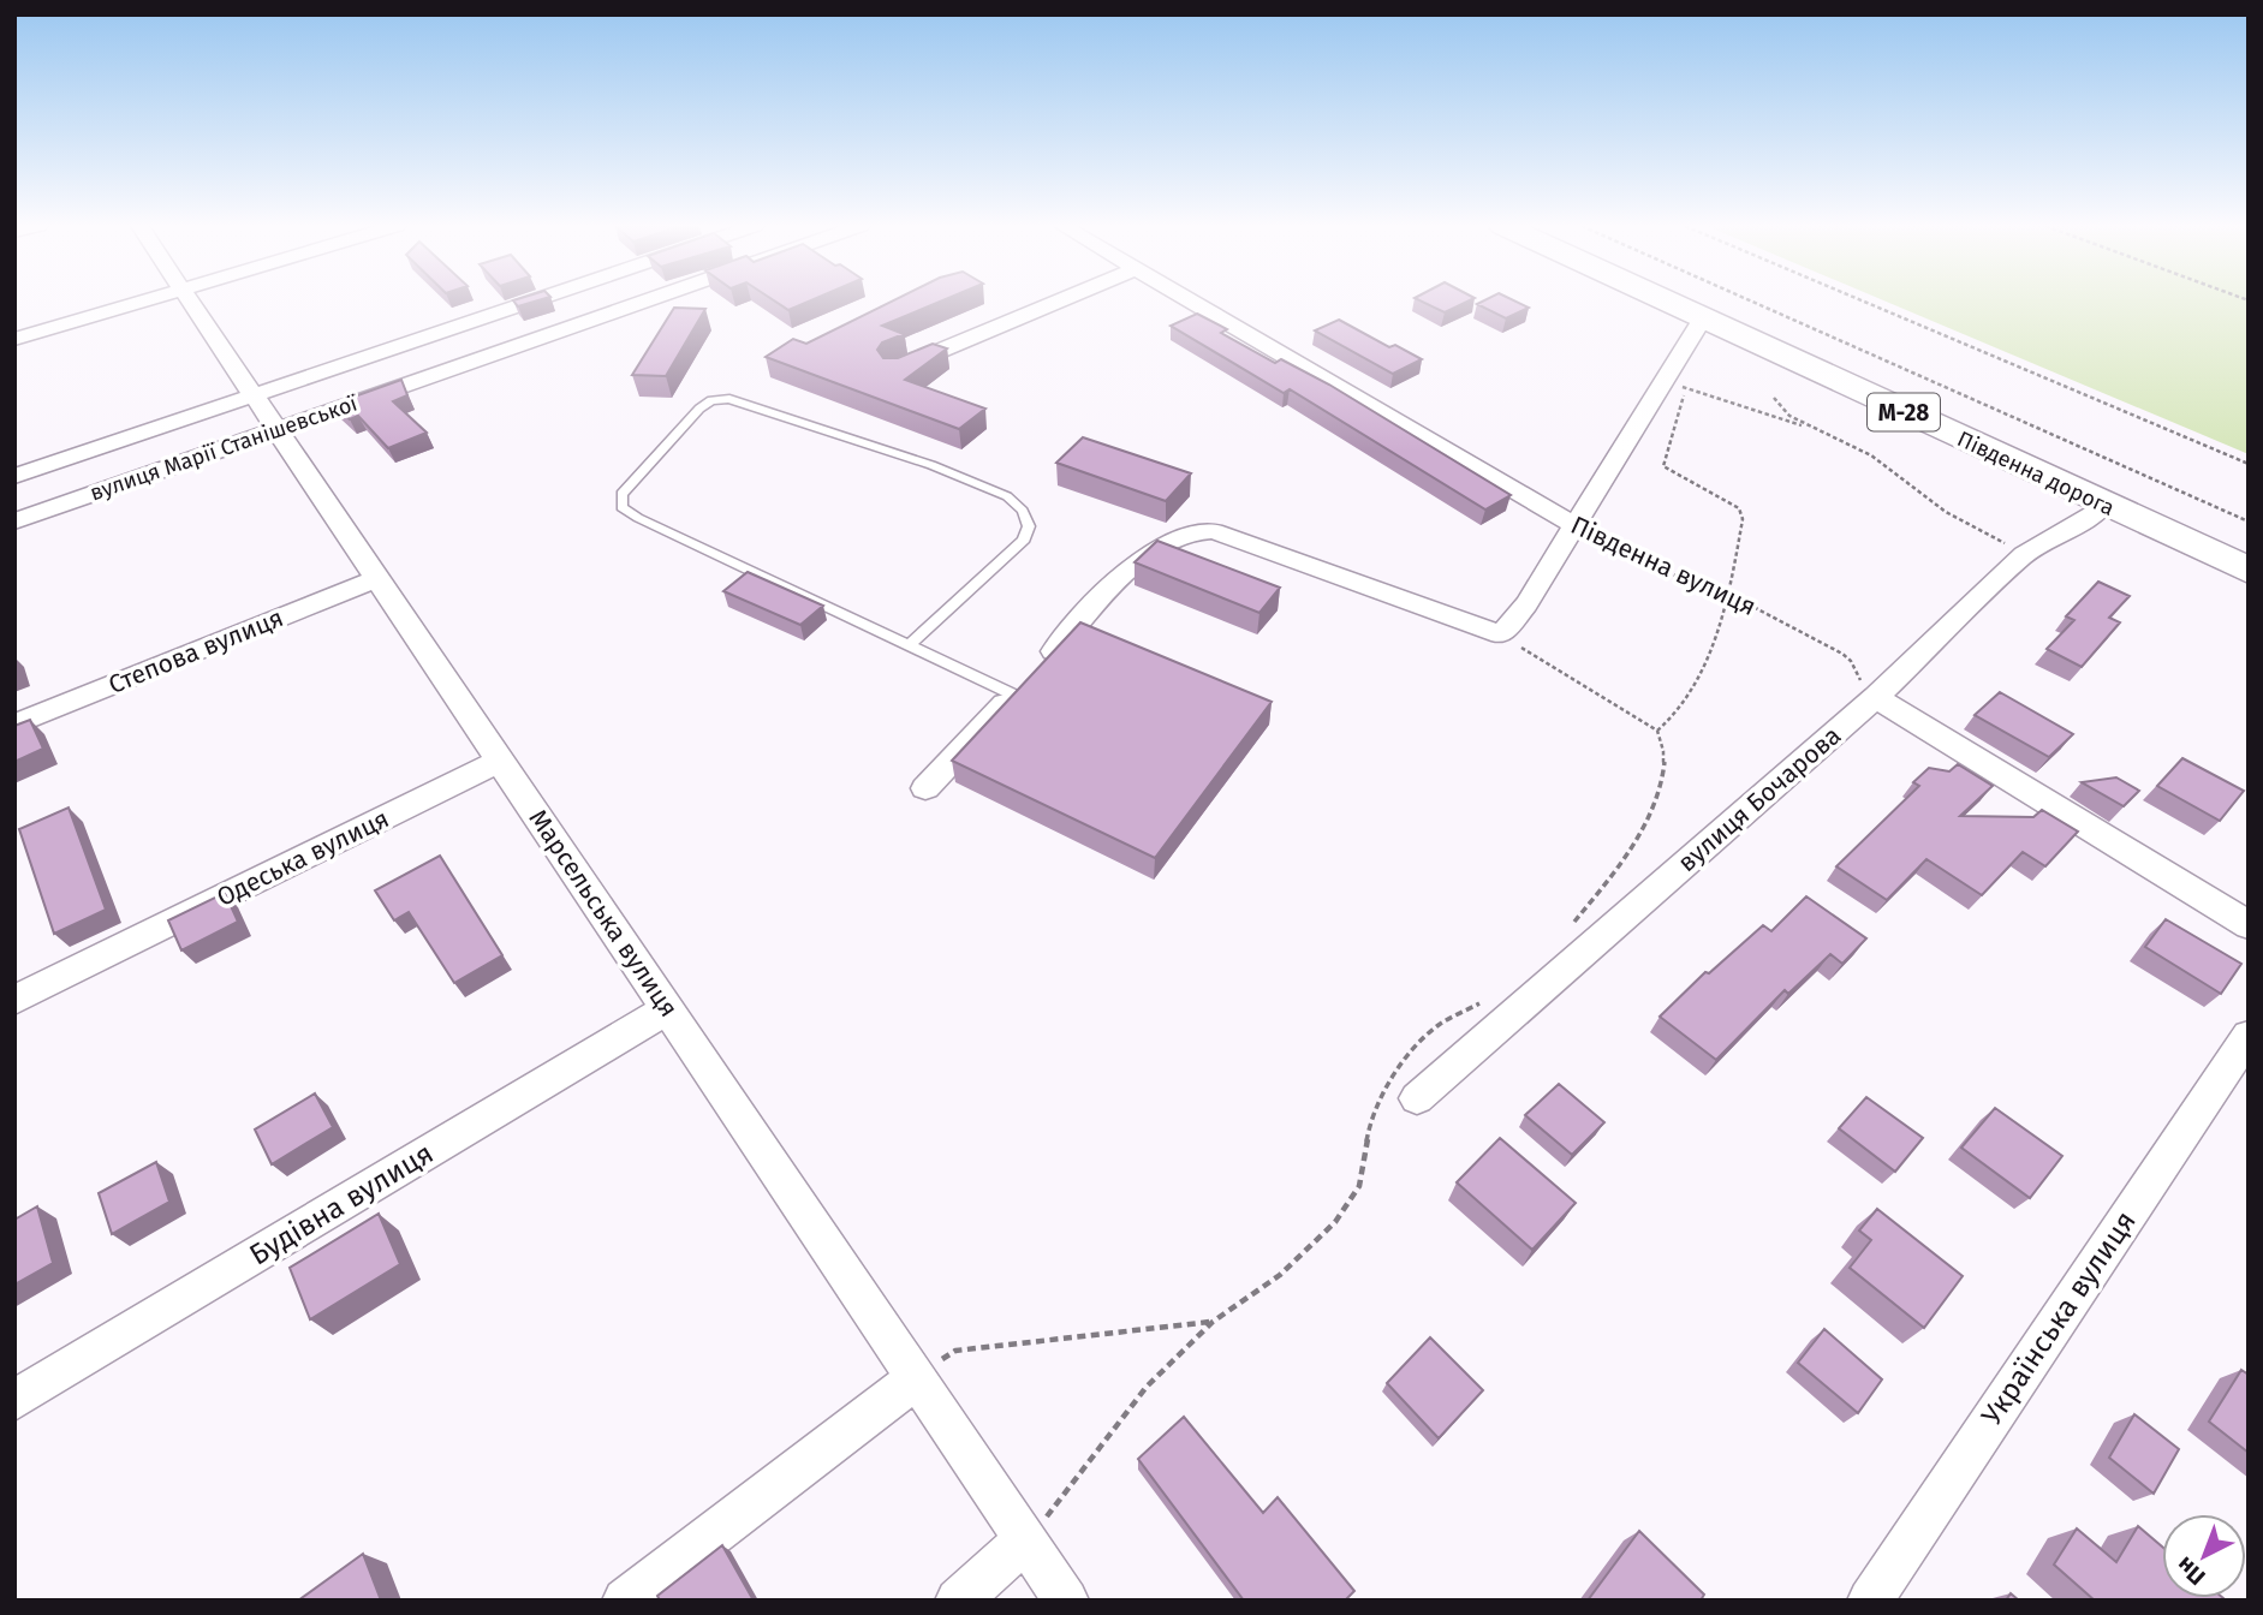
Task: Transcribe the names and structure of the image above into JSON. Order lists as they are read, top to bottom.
{
  "streets": {
    "highway": ["М-28", "Південна дорога"],
    "street": [
      "вулиця Марії Станішевської",
      "Південна вулиця",
      "Степова вулиця",
      "вулиця Бочарова",
      "Одеська вулиця",
      "Марсельська вулиця",
      "Будівна вулиця",
      "Українська вулиця"
    ]
  },
  "crossings": [
    ["вулиця Марії Станішевської", "Марсельська вулиця"],
    ["Південна дорога", "вулиця Бочарова"],
    ["Південна вулиця", "вулиця Бочарова"],
    ["Степова вулиця", "Марсельська вулиця"],
    ["Одеська вулиця", "Марсельська вулиця"],
    ["Марсельська вулиця", "Будівна вулиця"]
  ],
  "north": "bottom left"
}
